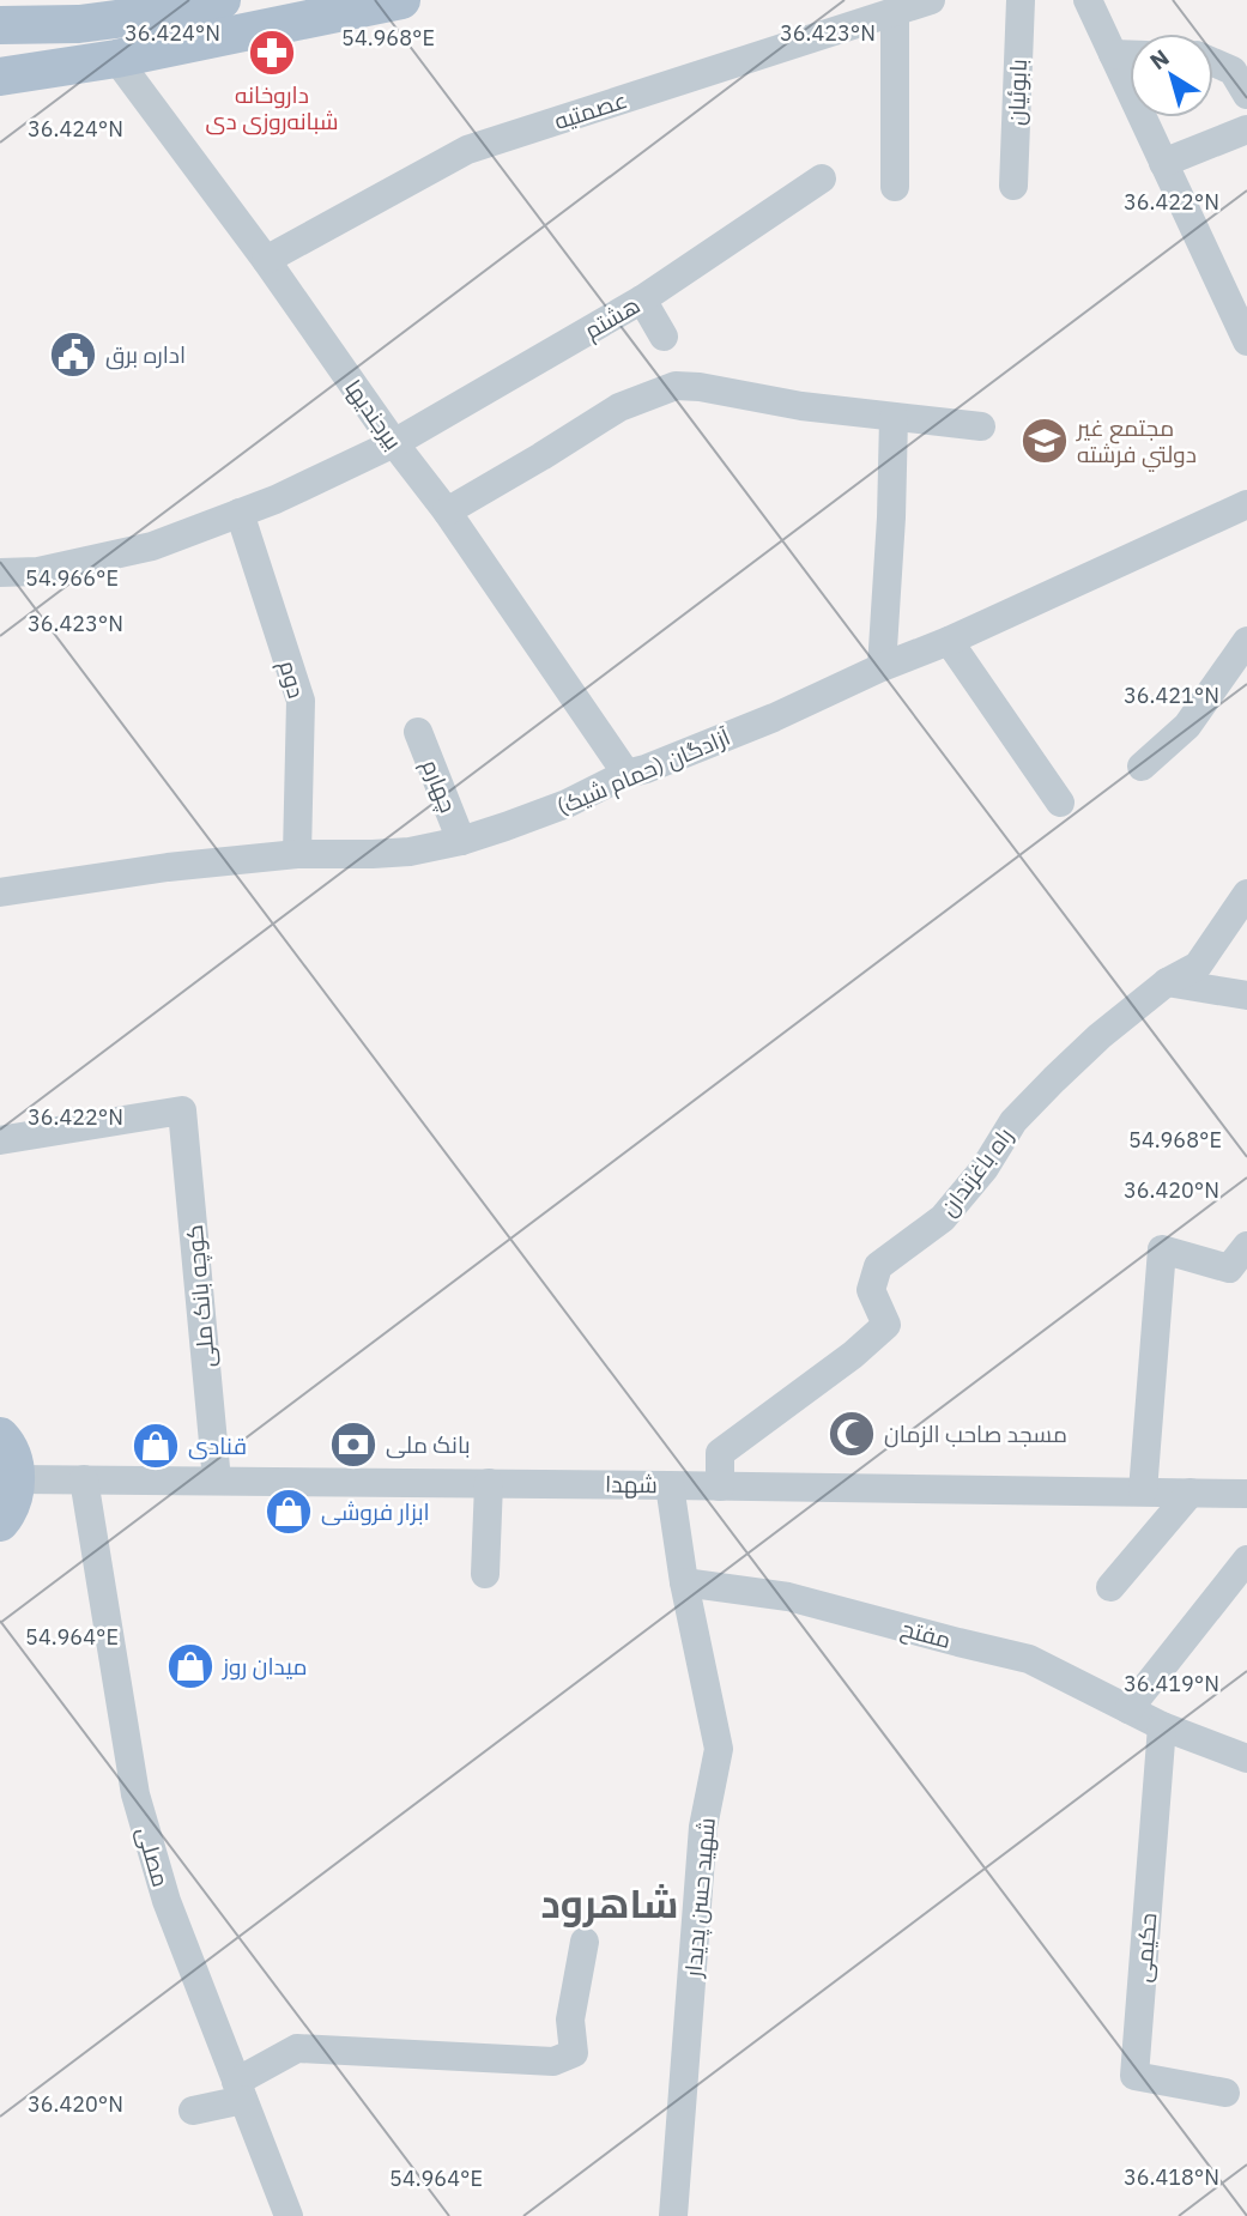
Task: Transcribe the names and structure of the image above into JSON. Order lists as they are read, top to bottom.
{
  "streets": {
    "street": [
      "بابوئیان",
      "عصمتیه",
      "هشتم",
      "بیرجندیها",
      "دوم",
      "آزادگان (حمام شیک)",
      "چهارم",
      "راه باغزندان",
      "کوچه بانک ملی",
      "شهدا",
      "مفتح",
      "مصلی",
      "شهید حسن پدیدار",
      "حکیمی"
    ]
  },
  "crossings": [
    ["عصمتیه", "بیرجندیها"],
    ["هشتم", "بیرجندیها"],
    ["هشتم", "دوم"],
    ["بیرجندیها", "آزادگان (حمام شیک)"],
    ["دوم", "آزادگان (حمام شیک)"],
    ["آزادگان (حمام شیک)", "چهارم"],
    ["راه باغزندان", "شهدا"],
    ["کوچه بانک ملی", "شهدا"],
    ["شهدا", "مصلی"],
    ["مفتح", "شهید حسن پدیدار"],
    ["مفتح", "حکیمی"]
  ],
  "districts": ["شاهرود"],
  "places": {
    "pharmacy": ["داروخانه شبانه‌روزی دی"],
    "public building": ["اداره برق"],
    "school or university": ["مجتمع غير دولتي فرشته"],
    "mosque": ["مسجد صاحب الزمان"],
    "bank": ["بانک ملی"],
    "shop": ["قنادی", "ابزار فروشی", "میدان روز"]
  },
  "north": "top left",
  "coordinates": [
    "36.424°N",
    "36.423°N",
    "54.968°E",
    "36.422°N",
    "54.966°E",
    "36.421°N",
    "36.420°N",
    "54.964°E",
    "36.419°N",
    "36.418°N"
  ]
}
